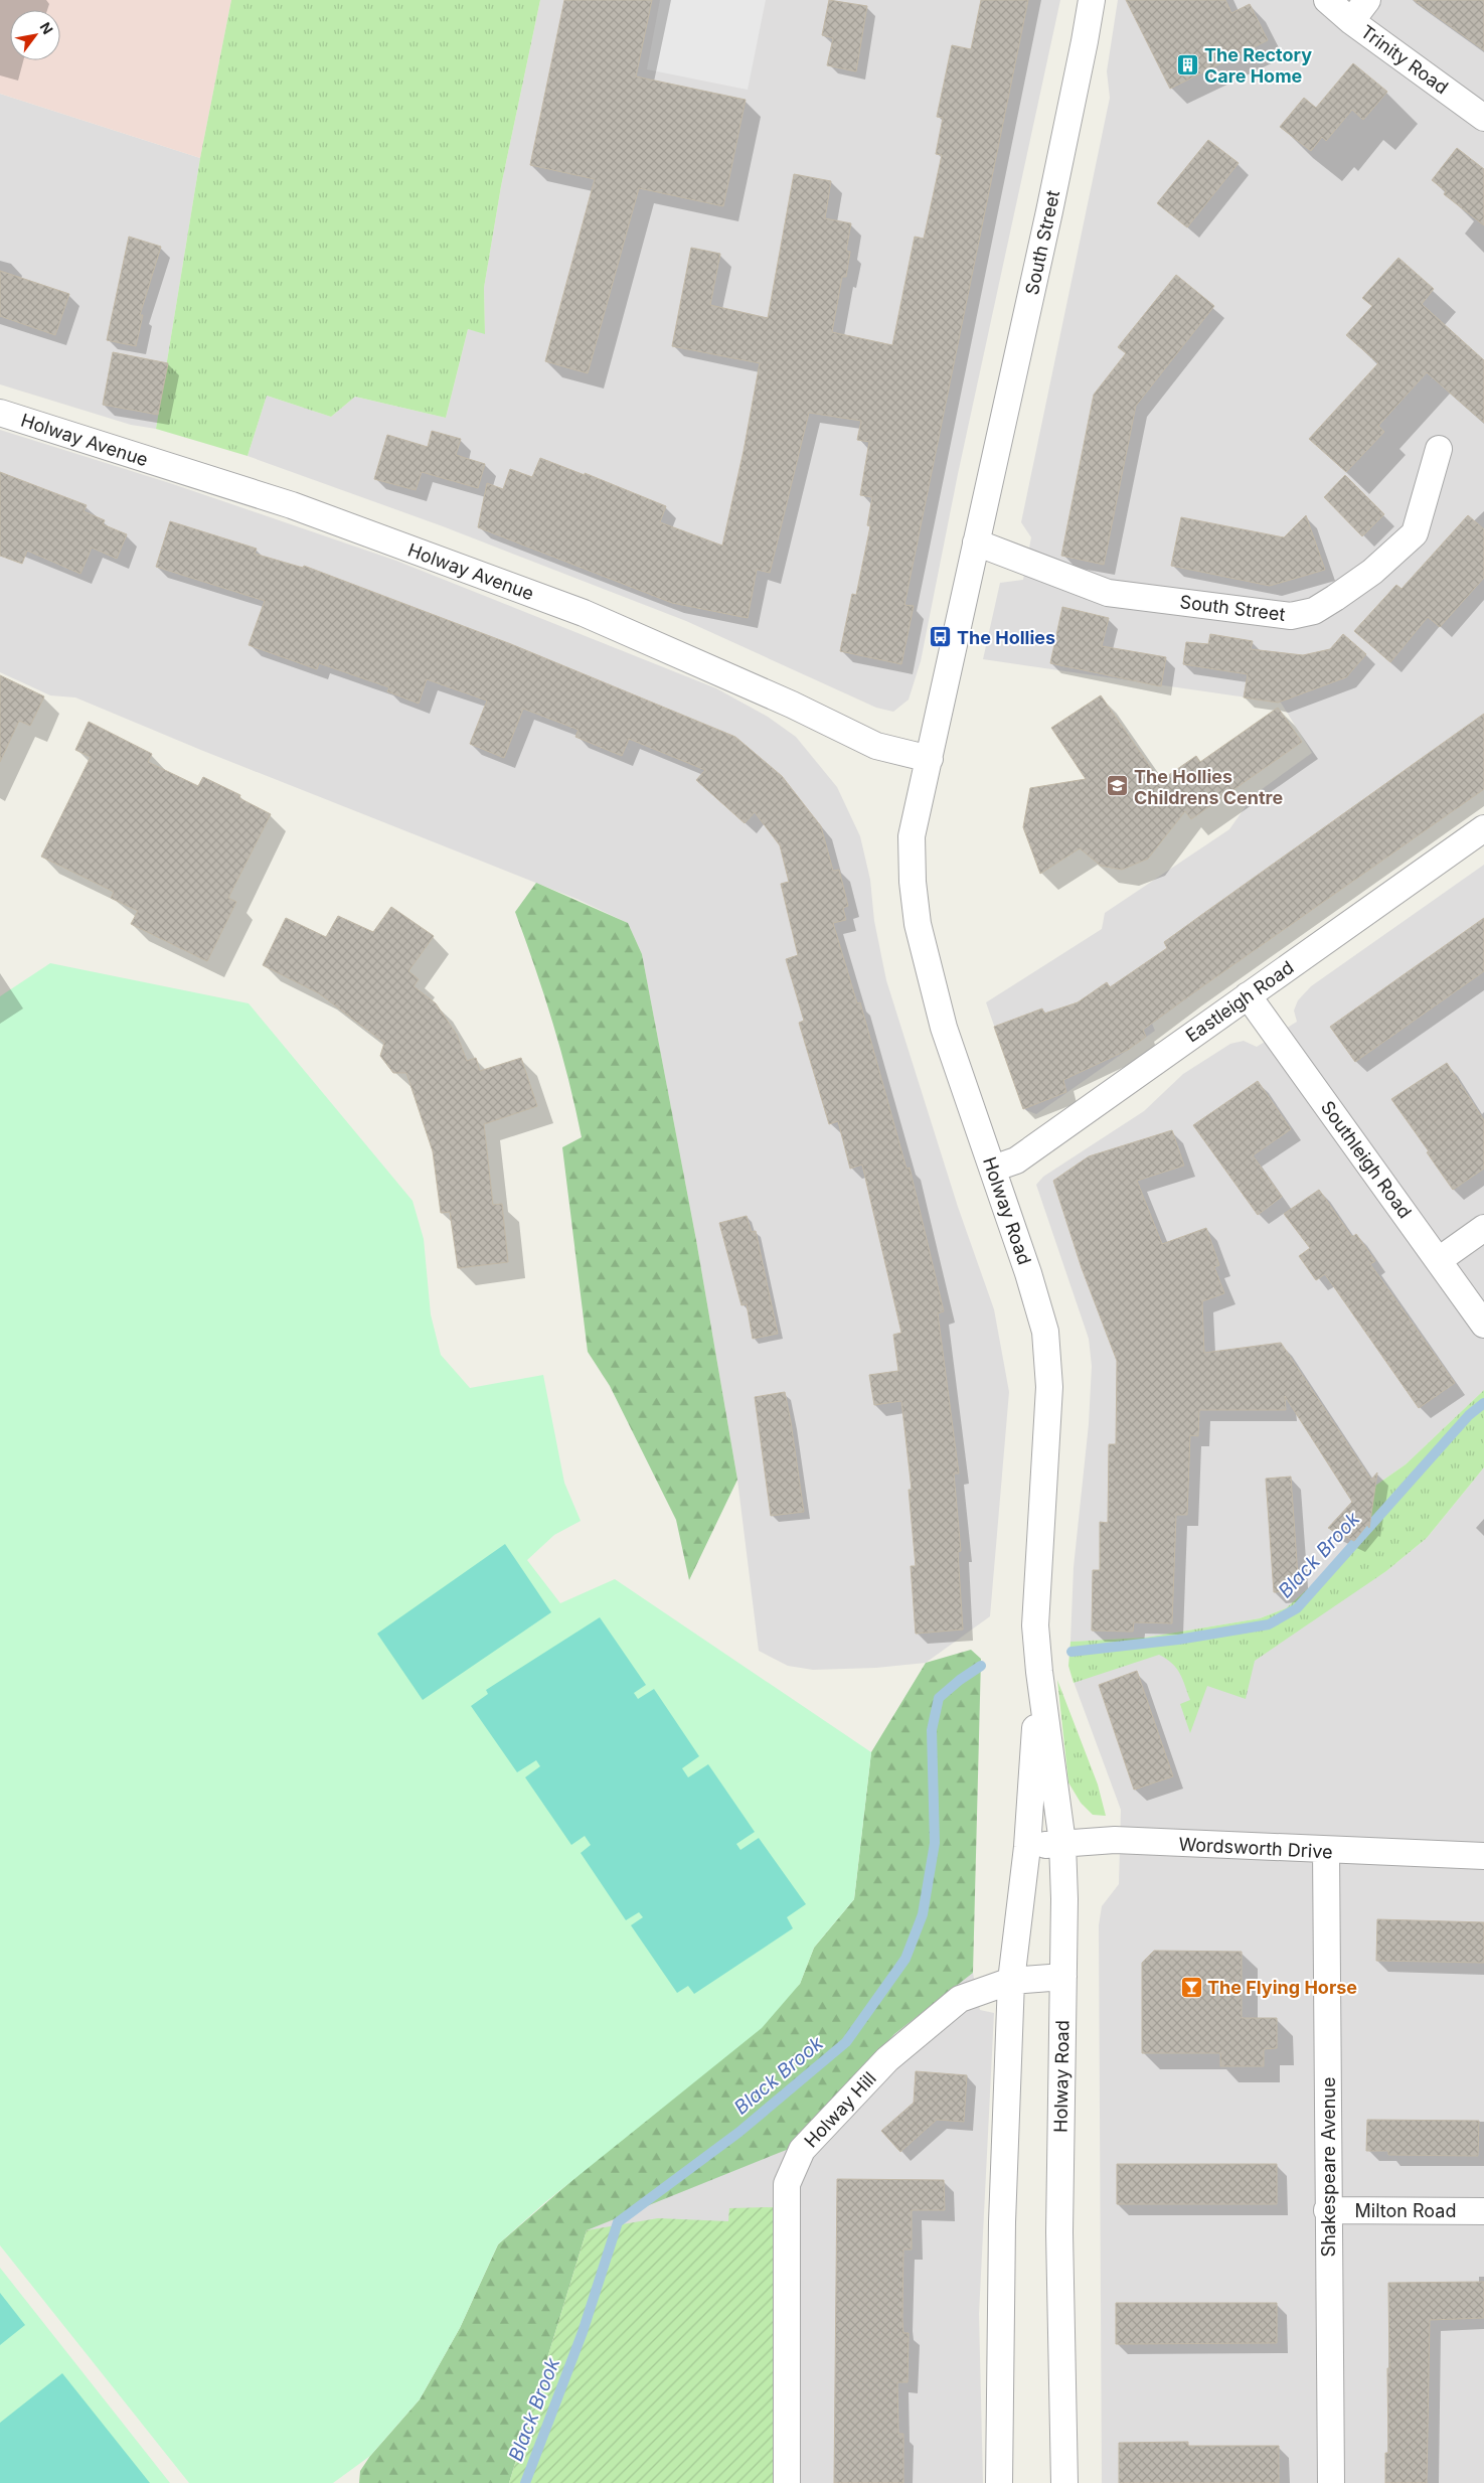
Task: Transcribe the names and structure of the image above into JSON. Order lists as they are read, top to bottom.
{
  "streets": {
    "street": [
      "Trinity Road",
      "South Street",
      "Holway Avenue",
      "Eastleigh Road",
      "Southleigh Road",
      "Holway Road",
      "Wordsworth Drive",
      "Holway Hill",
      "Shakespeare Avenue",
      "Milton Road"
    ]
  },
  "crossings": [
    ["South Street", "Holway Avenue"],
    ["South Street", "Holway Road"],
    ["Holway Avenue", "Holway Road"],
    ["Eastleigh Road", "Southleigh Road"],
    ["Eastleigh Road", "Holway Road"],
    ["Holway Road", "Wordsworth Drive"],
    ["Holway Road", "Holway Hill"],
    ["Wordsworth Drive", "Shakespeare Avenue"],
    ["Shakespeare Avenue", "Milton Road"]
  ],
  "water": ["Black Brook"],
  "places": {
    "building": ["The Rectory Care Home"],
    "bus stop": ["The Hollies"],
    "school or university": ["The Hollies Childrens Centre"],
    "bar": ["The Flying Horse"]
  },
  "north": "top right"
}
